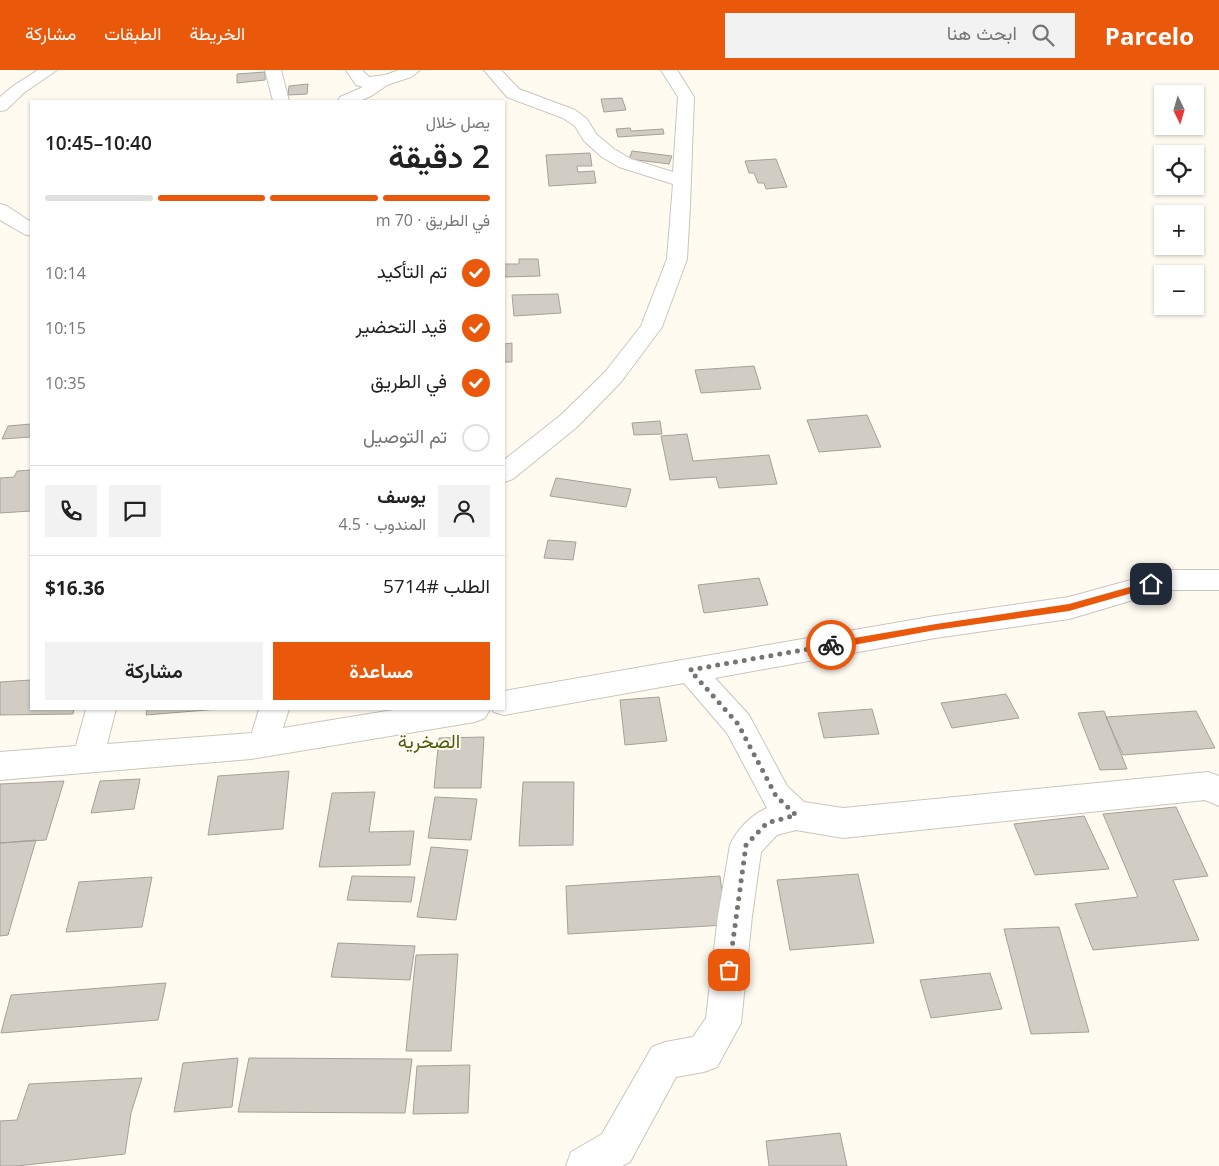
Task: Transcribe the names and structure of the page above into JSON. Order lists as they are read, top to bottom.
{
  "districts": ["الصخرية"],
  "north": "bottom",
  "page": {
    "header": "Parcelo",
    "search": "ابحث هنا",
    "nav": ["الخريطة", "الطبقات", "مشاركة"],
    "map_buttons": ["+", "−"],
    "heading": ["2 دقيقة", "يصل خلال", "10:40–10:45"],
    "panel": [
      "يوسف",
      "المندوب · 4.5",
      "الطلب #5714",
      "$16.36"
    ],
    "bar": "في الطريق · 70 m",
    "list": [
      ["تم التأكيد", "10:14"],
      ["قيد التحضير", "10:15"],
      ["في الطريق", "10:35"],
      "تم التوصيل"
    ],
    "buttons": ["مساعدة", "مشاركة"]
  }
}
